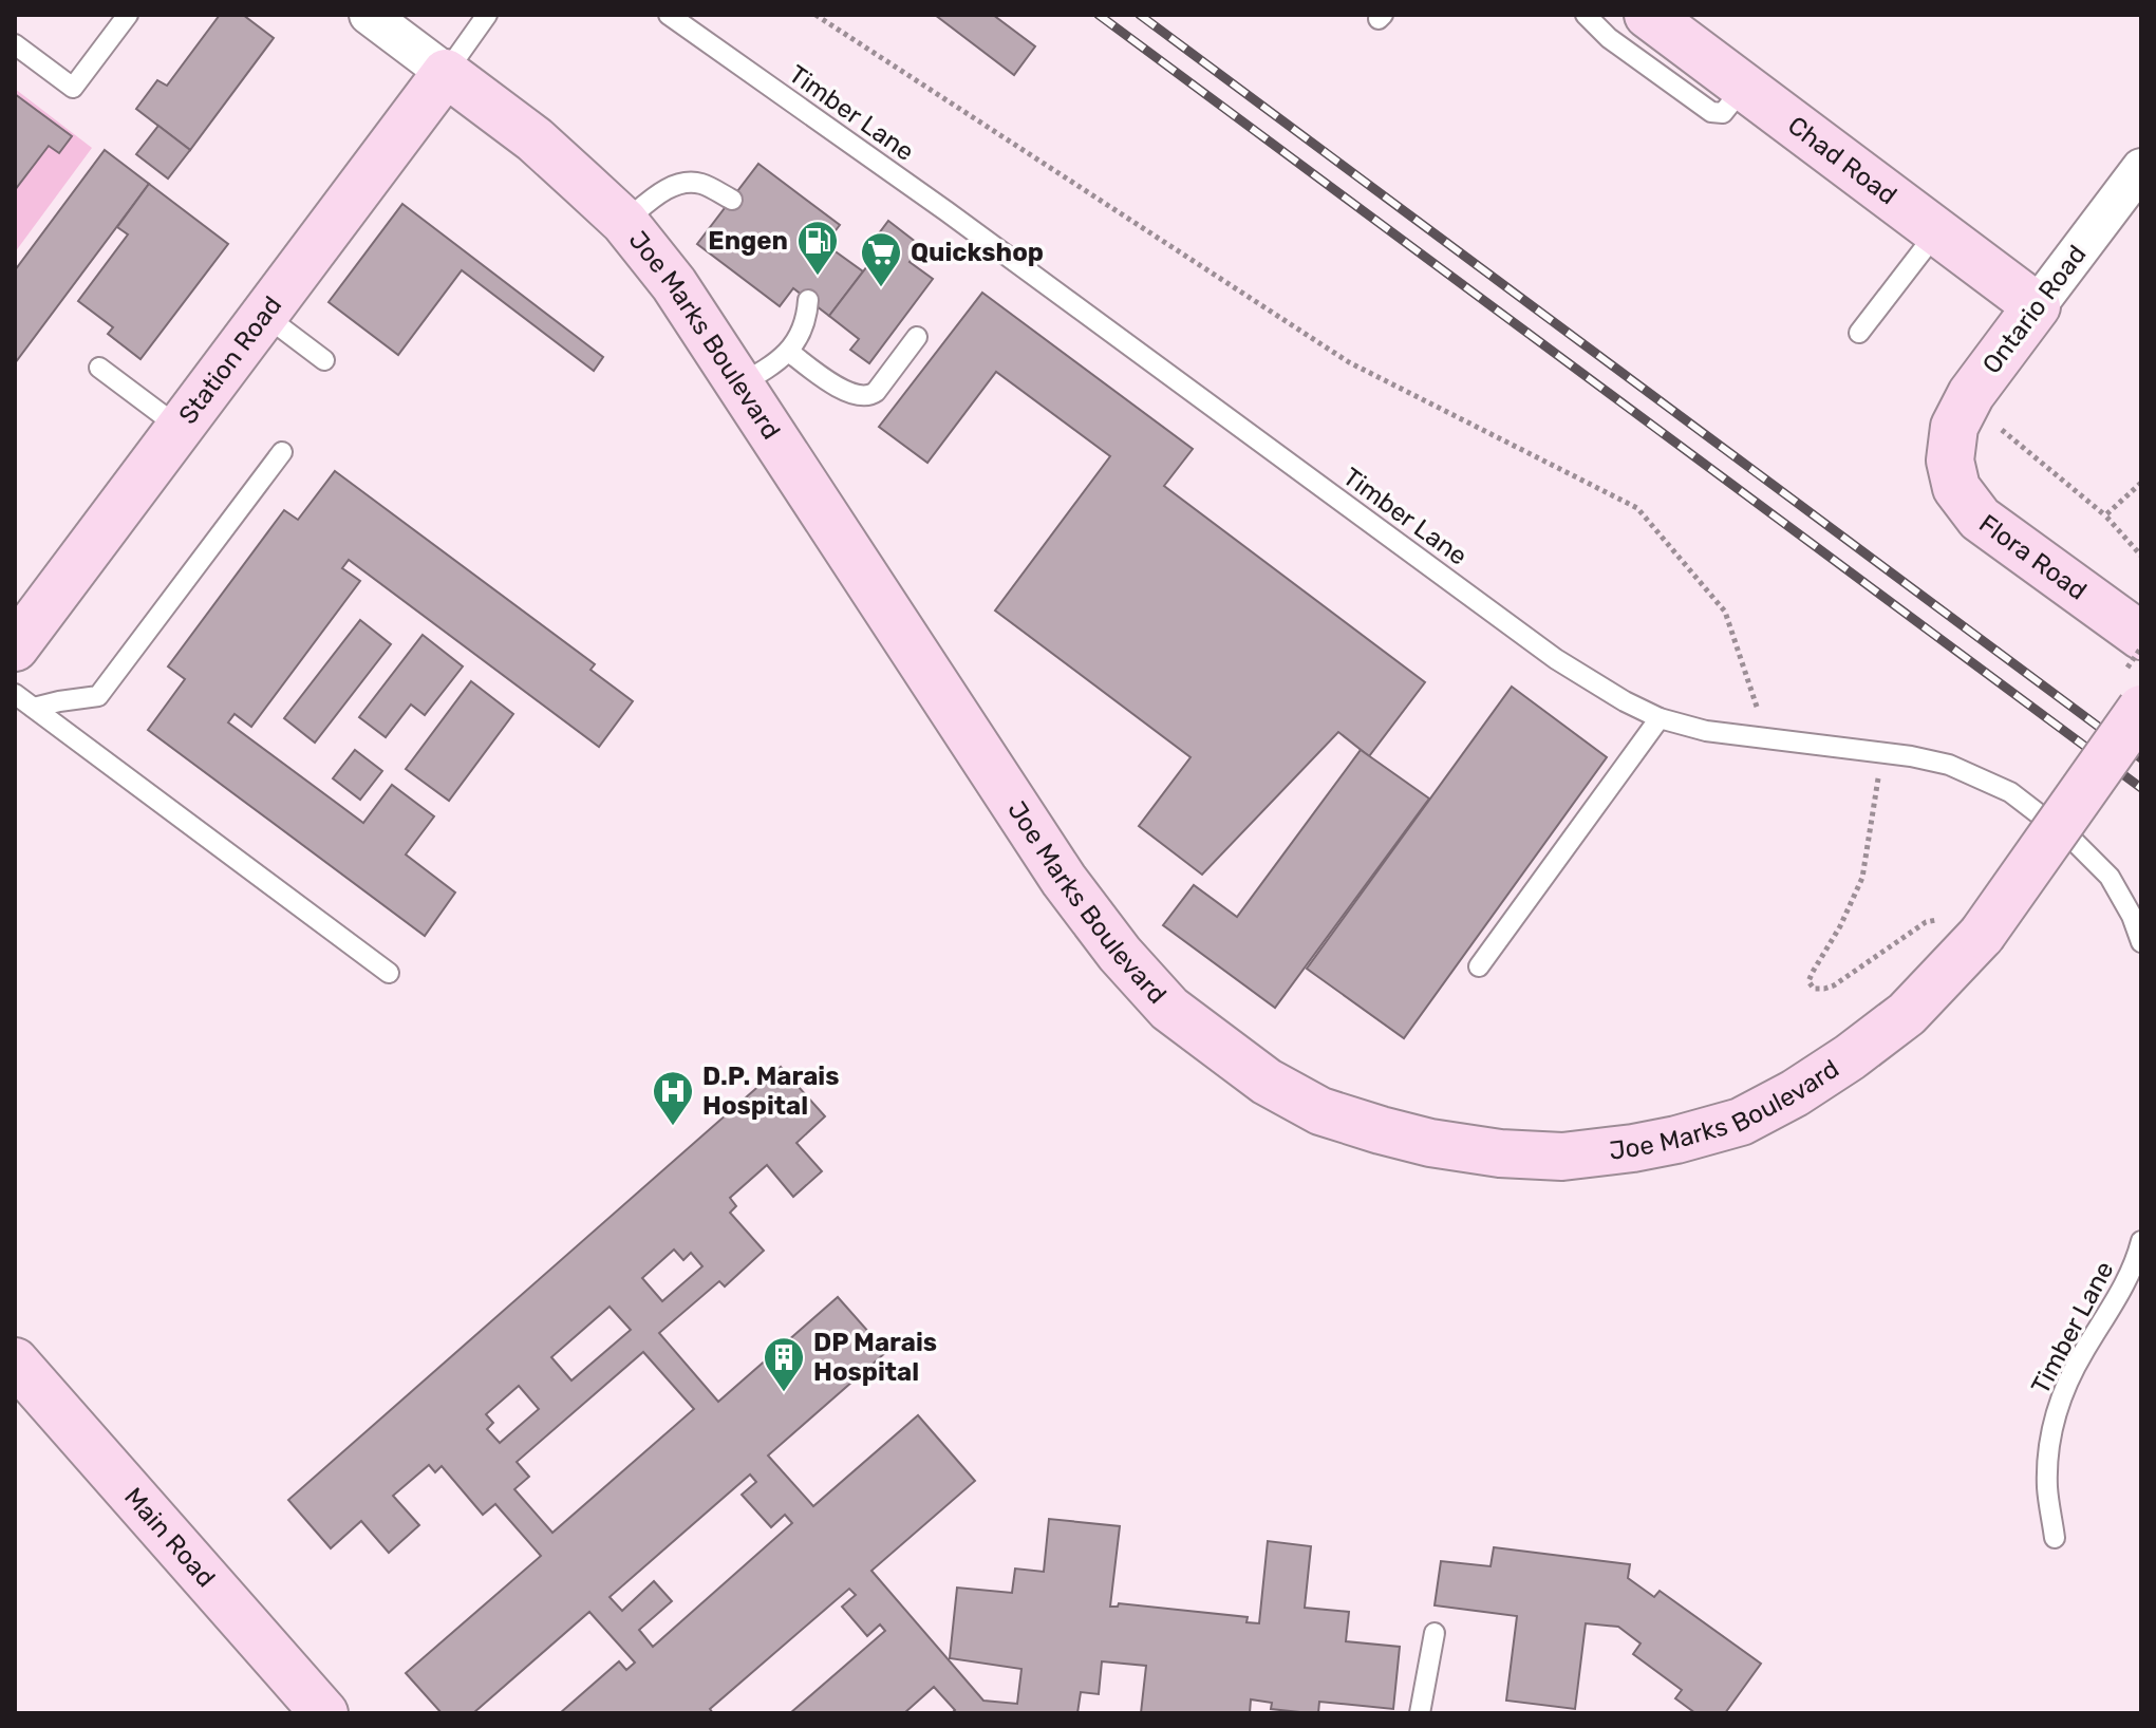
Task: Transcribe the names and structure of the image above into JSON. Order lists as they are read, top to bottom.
{
  "streets": {
    "main road": [
      "Chad Road",
      "Ontario Road",
      "Joe Marks Boulevard",
      "Station Road",
      "Flora Road",
      "Main Road"
    ],
    "lane": ["Timber Lane"]
  },
  "crossings": [
    ["Chad Road", "Ontario Road"],
    ["Ontario Road", "Flora Road"],
    ["Joe Marks Boulevard", "Station Road"]
  ],
  "places": {
    "fuel station": ["Engen"],
    "supermarket": ["Quickshop"],
    "hospital": ["D.P. Marais Hospital"],
    "building": ["DP Marais Hospital"]
  }
}
